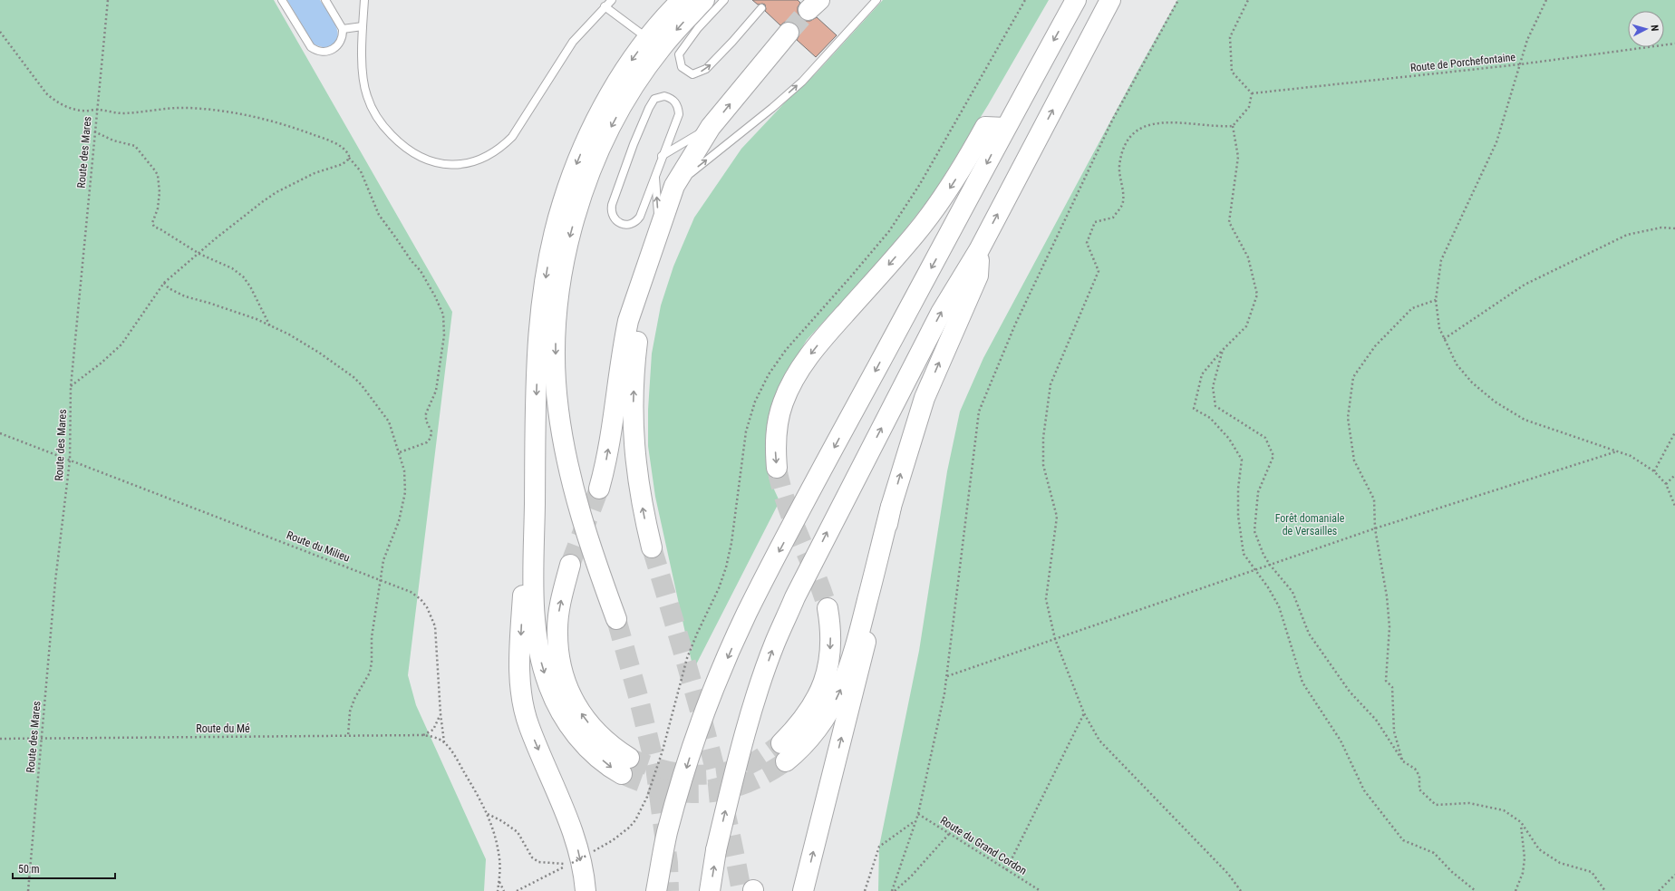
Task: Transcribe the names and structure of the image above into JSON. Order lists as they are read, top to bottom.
{
  "streets": {
    "path": [
      "Route de Porchefontaine",
      "Route des Mares",
      "Route du Milieu",
      "Route du Mé",
      "Route du Grand Cordon"
    ]
  },
  "crossings": [
    ["Route des Mares", "Route du Milieu"],
    ["Route des Mares", "Route du Mé"],
    ["Route du Milieu", "Route du Mé"]
  ],
  "parks": ["Forêt domaniale de Versailles"],
  "scale_bar": "50 m",
  "north": "right"
}
